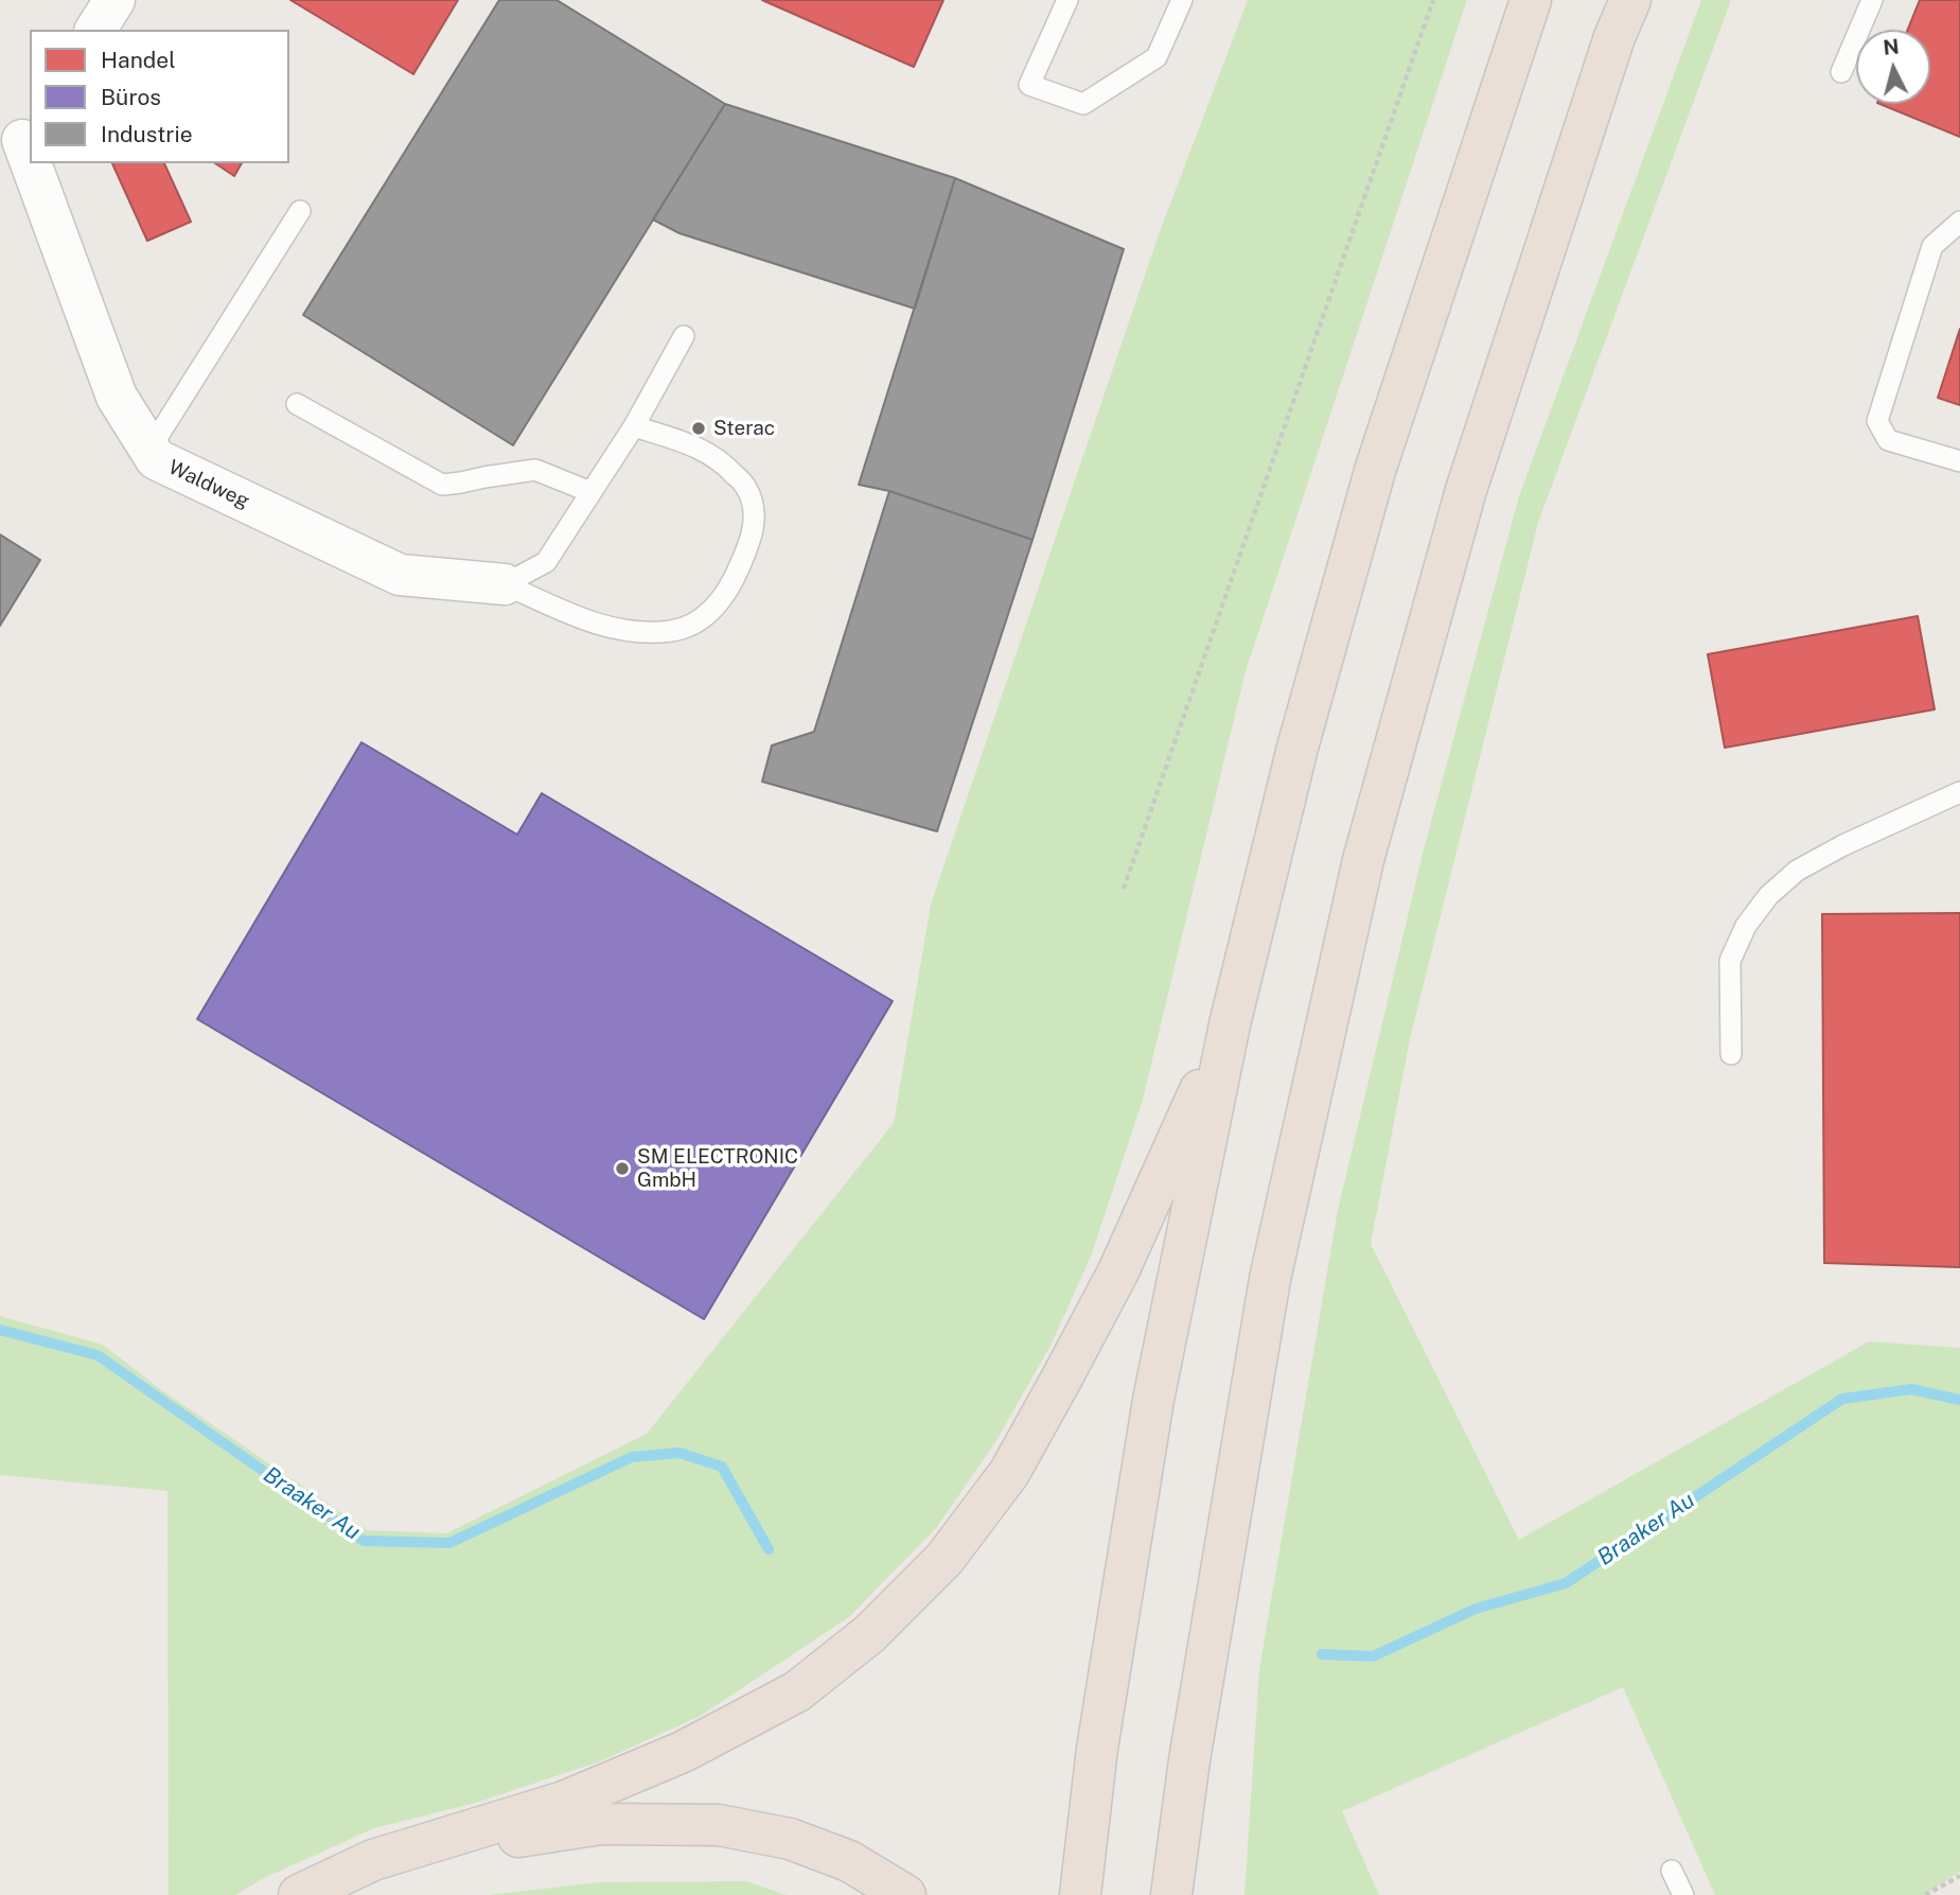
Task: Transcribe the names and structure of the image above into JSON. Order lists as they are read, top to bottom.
{
  "streets": {
    "street": ["Waldweg"]
  },
  "water": ["Braaker Au"],
  "places": ["Sterac", "SM ELECTRONIC GmbH"],
  "legend": ["Handel", "Büros", "Industrie"],
  "north": "top"
}
